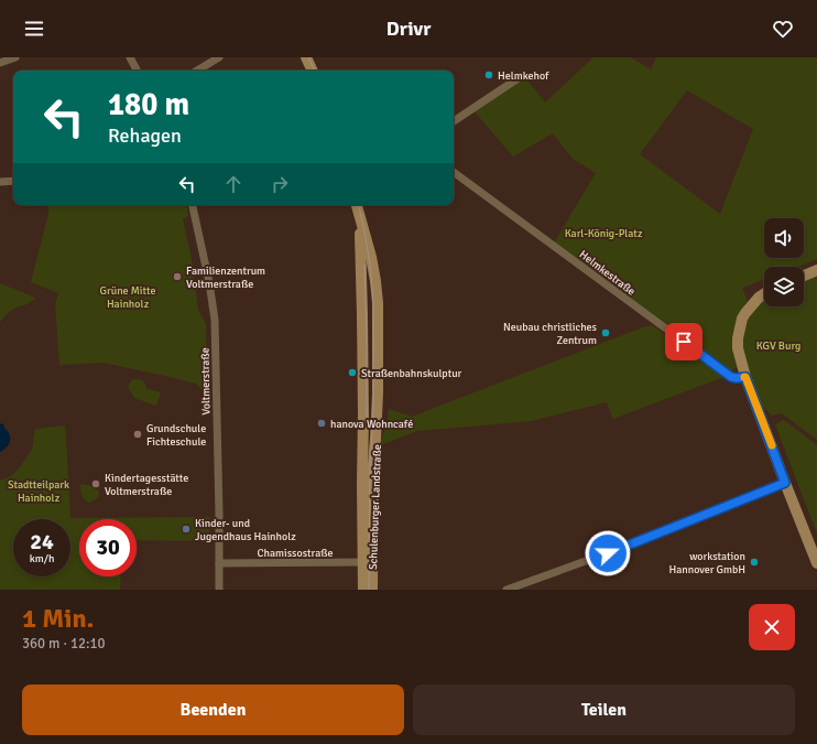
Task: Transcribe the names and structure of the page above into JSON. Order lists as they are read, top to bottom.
{
  "streets": {
    "main road": ["Schulenburger Landstraße"],
    "street": ["Helmkestraße", "Voltmerstraße", "Chamissostraße"]
  },
  "crossings": [
    ["Voltmerstraße", "Chamissostraße"],
    ["Schulenburger Landstraße", "Chamissostraße"]
  ],
  "parks": [
    "Karl-König-Platz",
    "Grüne Mitte Hainholz",
    "KGV Burg",
    "Stadtteilpark Hainholz"
  ],
  "places": [
    "Helmkehof",
    "Familienzentrum Voltmerstraße",
    "Neubau christliches Zentrum",
    "Straßenbahnskulptur",
    "hanova Wohncafé",
    "Grundschule Fichteschule",
    "Kindertagesstätte Voltmerstraße",
    "Kinder- und Jugendhaus Hainholz",
    "workstation Hannover GmbH"
  ],
  "page": {
    "header": "Drivr",
    "turn": ["180 m", "Rehagen"],
    "speed": "24 km/h",
    "limit": "30",
    "heading": ["1 Min.", "360 m · 12:10"],
    "buttons": ["Beenden", "Teilen"]
  }
}
